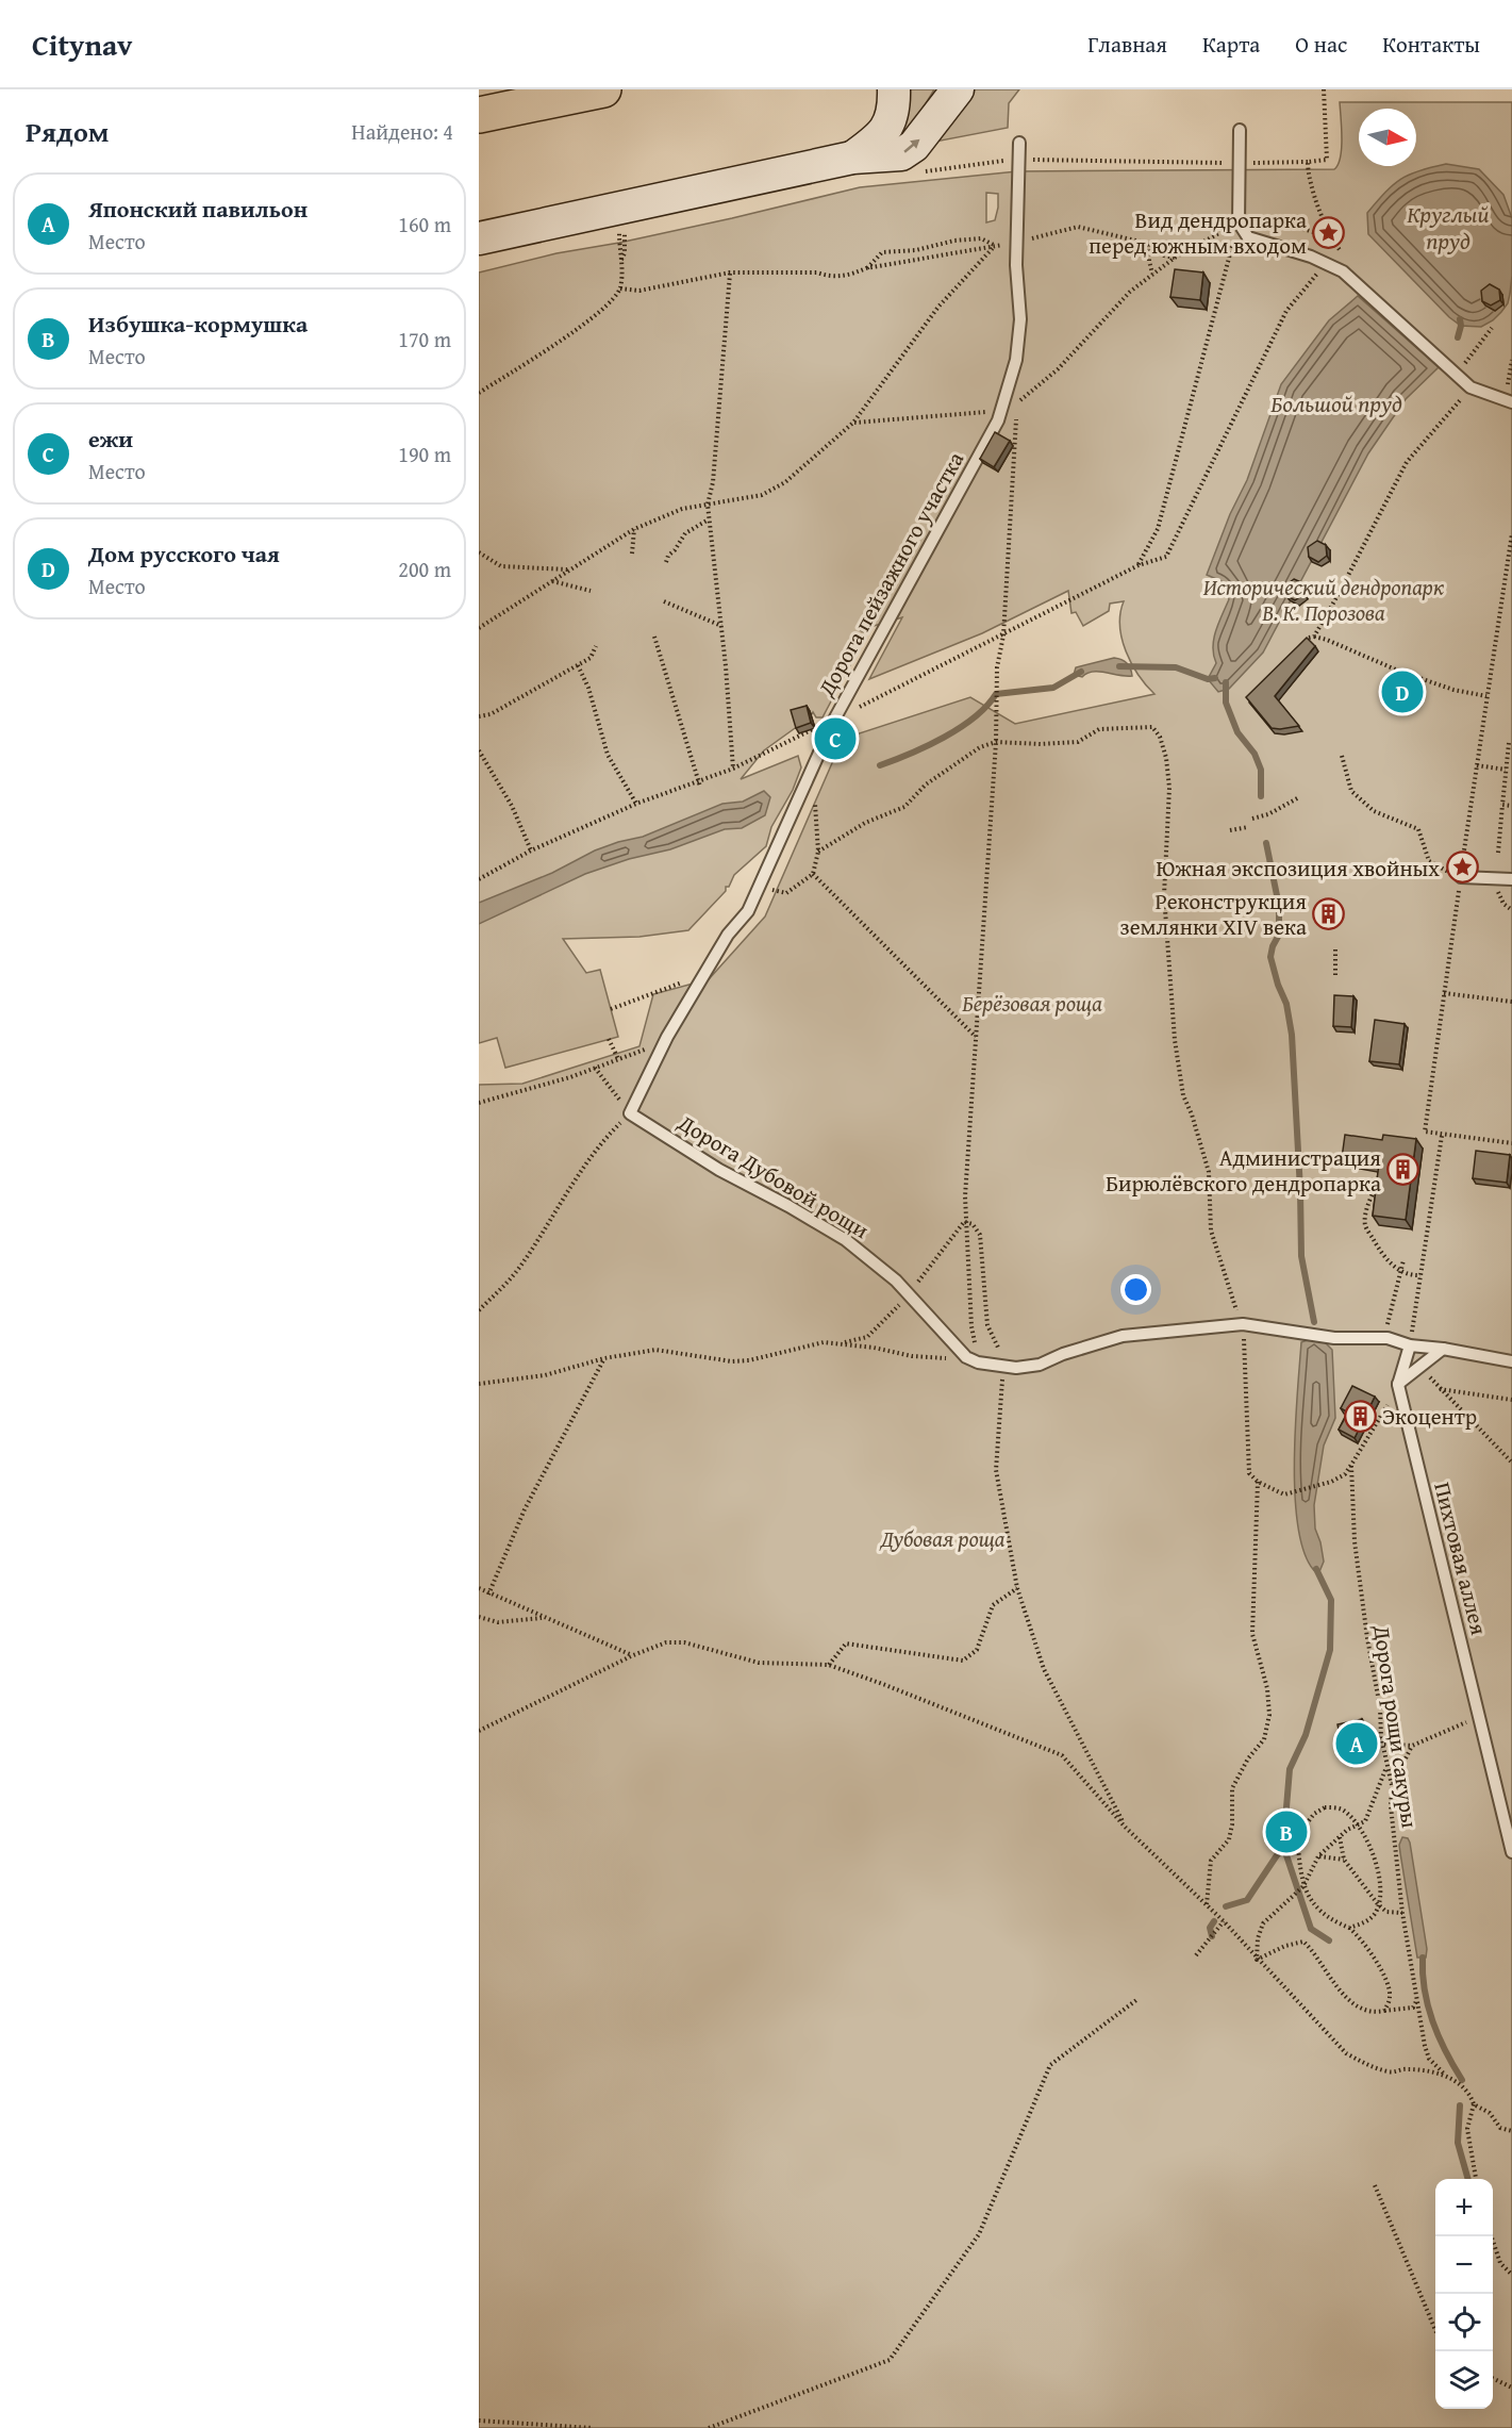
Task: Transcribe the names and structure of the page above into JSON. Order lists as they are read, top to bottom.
{
  "streets": {
    "lane": ["Дорога пейзажного участка", "Дорога Дубовой рощи", "Пихтовая аллея"],
    "path": ["Дорога рощи сакуры"]
  },
  "crossings": [
    ["Дорога пейзажного участка", "Дорога Дубовой рощи"]
  ],
  "water": ["Круглый пруд", "Большой пруд"],
  "parks": ["Исторический дендропарк В. К. Порозова", "Берёзовая роща", "Дубовая роща"],
  "places": {
    "place": ["Вид дендропарка перед южным входом", "Южная экспозиция хвойных"],
    "building": ["Реконструкция землянки XIV века", "Администрация Бирюлёвского дендропарка", "Экоцентр"]
  },
  "north": "right",
  "page": {
    "header": "Citynav",
    "nav": [
      "Главная",
      "Карта",
      "О нас",
      "Контакты"
    ],
    "heading": ["Рядом", "Найдено: 4"],
    "list": [
      {
        "mark": "A",
        "name": "Японcкий павильон",
        "note": "Место",
        "value": "160 m"
      },
      {
        "mark": "B",
        "name": "Избушка-кормушка",
        "note": "Место",
        "value": "170 m"
      },
      {
        "mark": "C",
        "name": "ежи",
        "note": "Место",
        "value": "190 m"
      },
      {
        "mark": "D",
        "name": "Дом русского чая",
        "note": "Место",
        "value": "200 m"
      }
    ],
    "pins": [
      "D",
      "C",
      "A",
      "B"
    ],
    "map_buttons": ["+", "−"]
  }
}
